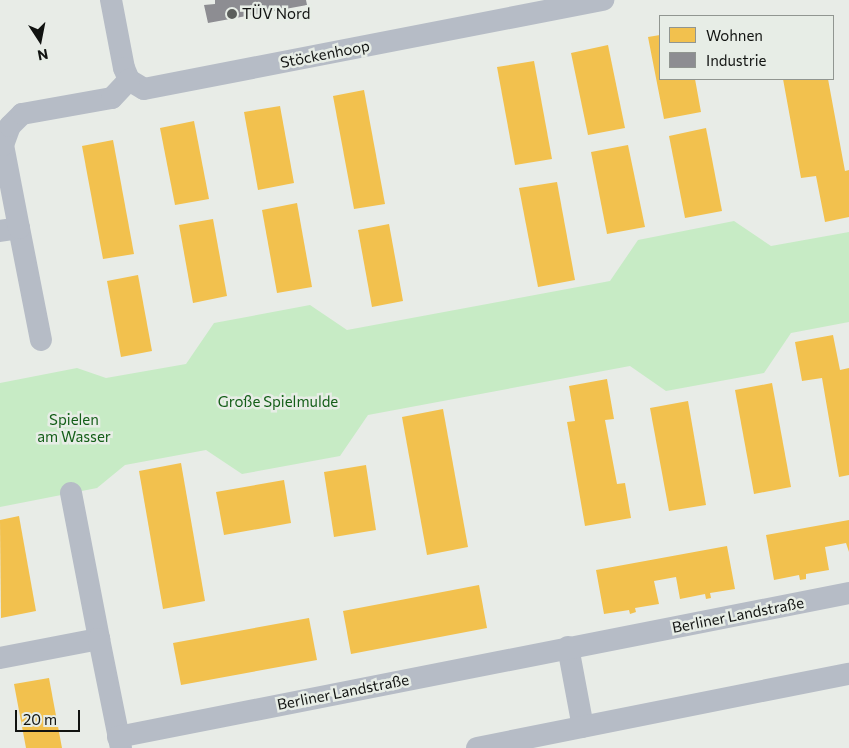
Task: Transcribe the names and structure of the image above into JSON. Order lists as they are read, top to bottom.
{
  "streets": {
    "street": ["Stöckenhoop", "Berliner Landstraße"]
  },
  "parks": ["Große Spielmulde", "Spielen am Wasser"],
  "places": ["TÜV Nord"],
  "legend": ["Wohnen", "Industrie"],
  "scale_bar": "20 m",
  "north": "bottom"
}
